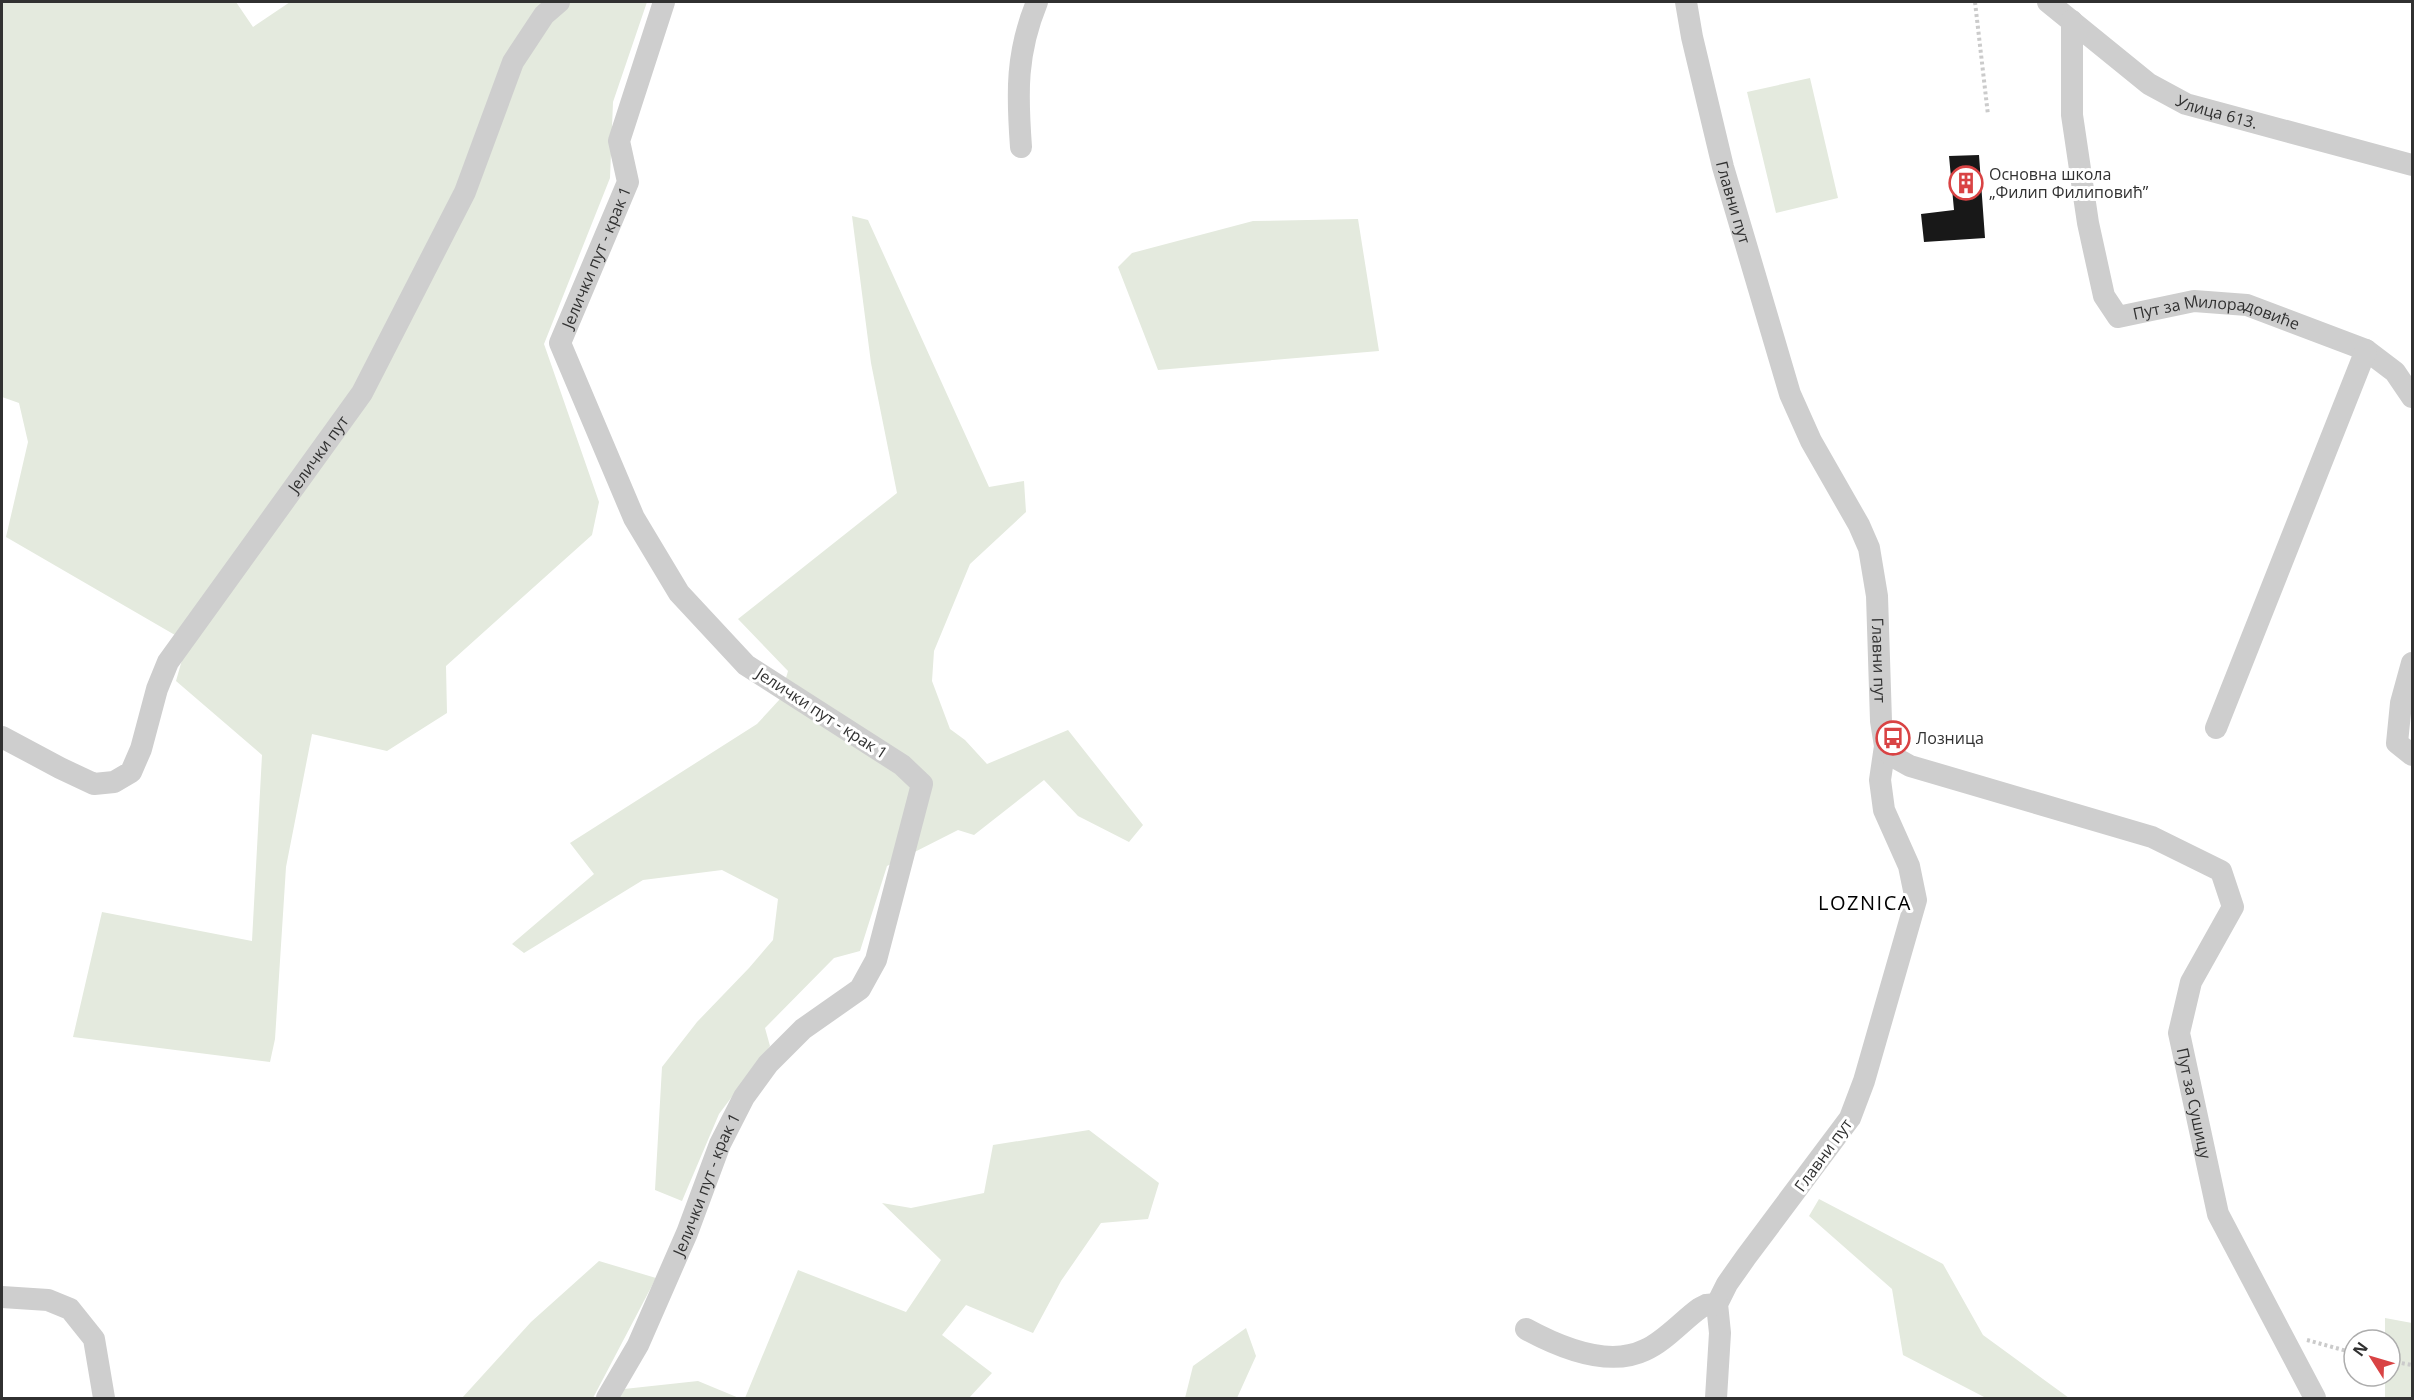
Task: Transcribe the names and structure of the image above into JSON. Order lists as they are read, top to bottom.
{
  "streets": {
    "street": [
      "Улица 613.",
      "Главни пут",
      "Јелички пут - крак 1",
      "Пут за Милорадовиће",
      "Јелички пут",
      "Пут за Сушицу"
    ]
  },
  "crossings": [
    ["Улица 613.", "Пут за Милорадовиће"],
    ["Главни пут", "Пут за Сушицу"]
  ],
  "districts": ["LOZNICA"],
  "places": {
    "building": ["Основна школа „Филип Филиповић”"],
    "bus stop": ["Лозница"]
  },
  "north": "top left"
}
